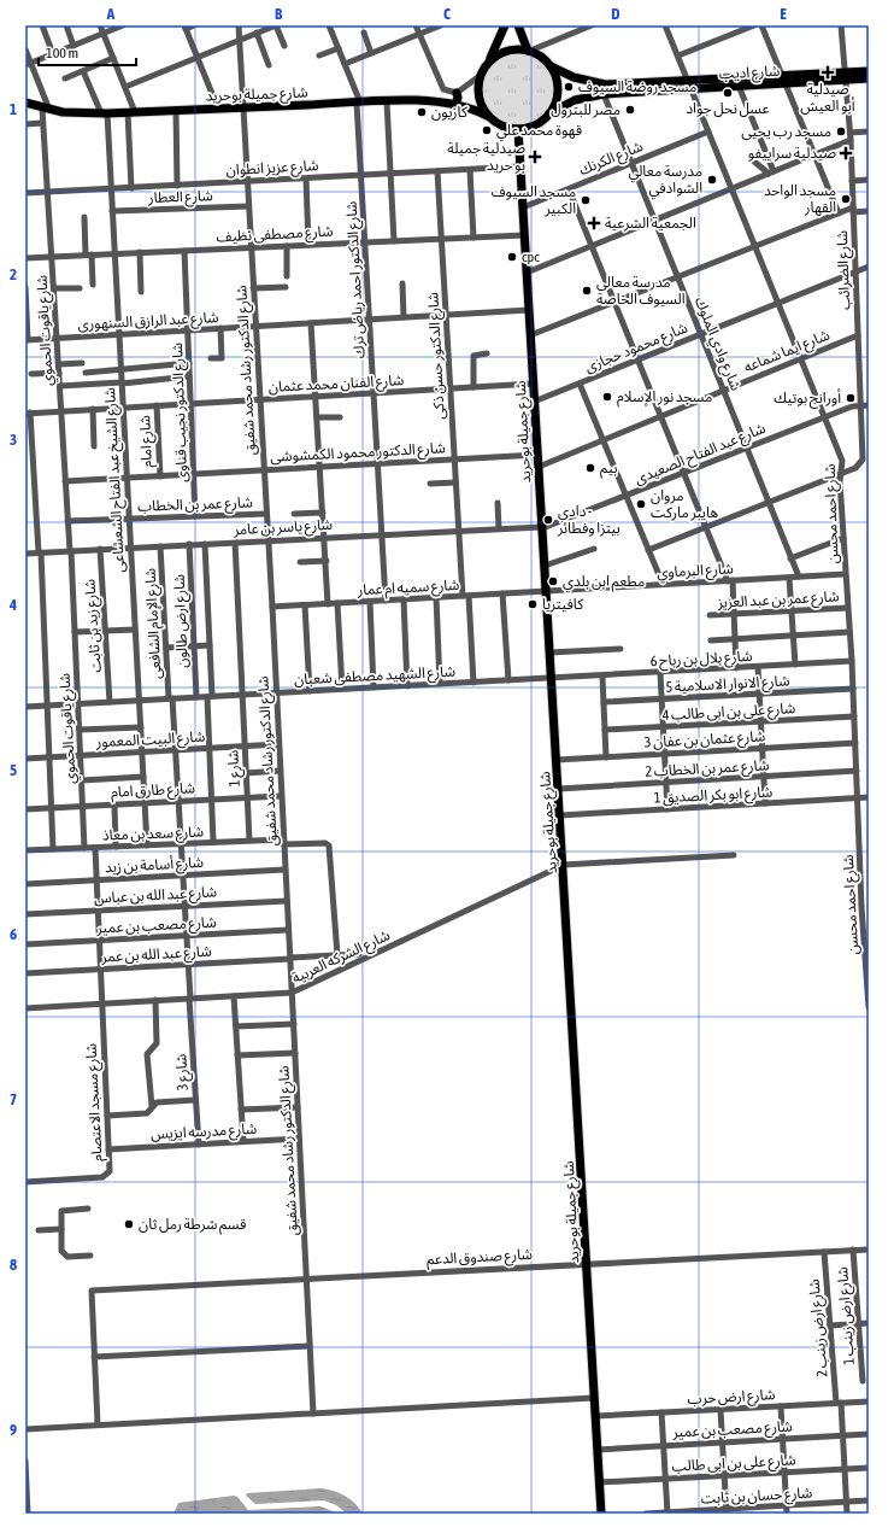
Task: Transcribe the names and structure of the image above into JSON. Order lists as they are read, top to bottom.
{
  "streets": {
    "main road": ["شارع اديب", "شارع جميلة بوحريد"],
    "street": [
      "شارع الكرنك",
      "شارع عزيز انطوان",
      "شارع العطار",
      "شارع مصطفى نظيف",
      "شارع الضرائب",
      "شارع الدكتور احمد رياض ترك",
      "شارع عبد الرازق السنهورى",
      "شارع ياقوت الحموي",
      "شارع وادي الملوك",
      "شارع محمود حجازى",
      "شارع ايما شماعه",
      "شارع الدكتور حسن ذكى",
      "شارع الدكتور رشاد محمد شفيق",
      "شارع الفنان محمد عثمان",
      "شارع الدكتور نجيب قناوى",
      "شارع امام",
      "شارع الدكتور محمود الكمشوشى",
      "شارع عبد الفتاح الصعيدى",
      "شارع الشيخ عبد الفتاح الشعشاعى",
      "شارع عمر بن الخطاب",
      "شارع احمد محسن",
      "شارع ياسر بن عامر",
      "شارع البرماوي",
      "شارع سميه ام عمار",
      "شارع عمر بن عبد العزيز",
      "شارع ارض طالون",
      "شارع الإمام الشافعى",
      "شارع زيد بن ثابت",
      "شارع بلال بن رباح 6",
      "شارع الشهيد مصطفى شعبان",
      "شارع الانوار الاسلامية 5",
      "شارع على بن ابى طالب 4",
      "شارع البيت المعمور",
      "شارع عثمان بن عفان 3",
      "شارع 1",
      "شارع عمر بن الخطاب 2",
      "شارع طارق امام",
      "شارع ابو بكر الصديق 1",
      "شارع سعد بن معاذ",
      "شارع أسامة بن زيد",
      "شارع عبد الله بن عباس",
      "شارع مصعب بن عمير",
      "شارع عبد الله بن عمر",
      "شارع الشركه العربية",
      "شارع 3",
      "شارع مسجد الاعتصام",
      "شارع مدرسه ايزيس",
      "شارع صندوق الدعم",
      "شارع ارض زينب 1",
      "شارع ارض زينب 2",
      "شارع ارض حرب",
      "شارع على بن ابى طالب",
      "شارع حسان بن ثابت"
    ]
  },
  "crossings": [
    ["شارع اديب", "شارع جميلة بوحريد"],
    ["شارع اديب", "شارع الضرائب"],
    ["شارع اديب", "شارع وادي الملوك"],
    ["شارع اديب", "شارع احمد محسن"],
    ["شارع جميلة بوحريد", "شارع الكرنك"],
    ["شارع جميلة بوحريد", "شارع عزيز انطوان"],
    ["شارع جميلة بوحريد", "شارع مصطفى نظيف"],
    ["شارع جميلة بوحريد", "شارع الدكتور احمد رياض ترك"],
    ["شارع جميلة بوحريد", "شارع عبد الرازق السنهورى"],
    ["شارع جميلة بوحريد", "شارع ياقوت الحموي"],
    ["شارع جميلة بوحريد", "شارع محمود حجازى"],
    ["شارع جميلة بوحريد", "شارع ايما شماعه"],
    ["شارع جميلة بوحريد", "شارع الدكتور رشاد محمد شفيق"],
    ["شارع جميلة بوحريد", "شارع الفنان محمد عثمان"],
    ["شارع جميلة بوحريد", "شارع الدكتور محمود الكمشوشى"],
    ["شارع جميلة بوحريد", "شارع عبد الفتاح الصعيدى"],
    ["شارع جميلة بوحريد", "شارع الشيخ عبد الفتاح الشعشاعى"],
    ["شارع جميلة بوحريد", "شارع ياسر بن عامر"],
    ["شارع جميلة بوحريد", "شارع البرماوي"],
    ["شارع جميلة بوحريد", "شارع سميه ام عمار"],
    ["شارع جميلة بوحريد", "شارع بلال بن رباح 6"],
    ["شارع جميلة بوحريد", "شارع الشهيد مصطفى شعبان"],
    ["شارع جميلة بوحريد", "شارع عثمان بن عفان 3"],
    ["شارع جميلة بوحريد", "شارع عمر بن الخطاب 2"],
    ["شارع جميلة بوحريد", "شارع ابو بكر الصديق 1"],
    ["شارع جميلة بوحريد", "شارع مصعب بن عمير"],
    ["شارع جميلة بوحريد", "شارع الشركه العربية"],
    ["شارع جميلة بوحريد", "شارع صندوق الدعم"],
    ["شارع جميلة بوحريد", "شارع ارض حرب"],
    ["شارع جميلة بوحريد", "شارع على بن ابى طالب"],
    ["شارع الكرنك", "شارع وادي الملوك"],
    ["شارع الكرنك", "شارع احمد محسن"],
    ["شارع عزيز انطوان", "شارع الدكتور احمد رياض ترك"],
    ["شارع عزيز انطوان", "شارع ياقوت الحموي"],
    ["شارع عزيز انطوان", "شارع الدكتور حسن ذكى"],
    ["شارع عزيز انطوان", "شارع الدكتور رشاد محمد شفيق"],
    ["شارع عزيز انطوان", "شارع الشيخ عبد الفتاح الشعشاعى"],
    ["شارع العطار", "شارع الدكتور رشاد محمد شفيق"],
    ["شارع العطار", "شارع الشيخ عبد الفتاح الشعشاعى"],
    ["شارع مصطفى نظيف", "شارع الدكتور احمد رياض ترك"],
    ["شارع مصطفى نظيف", "شارع ياقوت الحموي"],
    ["شارع مصطفى نظيف", "شارع الدكتور حسن ذكى"],
    ["شارع مصطفى نظيف", "شارع الدكتور رشاد محمد شفيق"],
    ["شارع مصطفى نظيف", "شارع الدكتور نجيب قناوى"],
    ["شارع مصطفى نظيف", "شارع الشيخ عبد الفتاح الشعشاعى"],
    ["شارع الضرائب", "شارع وادي الملوك"],
    ["شارع الضرائب", "شارع محمود حجازى"],
    ["شارع الضرائب", "شارع ايما شماعه"],
    ["شارع الضرائب", "شارع عبد الفتاح الصعيدى"],
    ["شارع الضرائب", "شارع احمد محسن"],
    ["شارع الدكتور احمد رياض ترك", "شارع عبد الرازق السنهورى"],
    ["شارع الدكتور احمد رياض ترك", "شارع الفنان محمد عثمان"],
    ["شارع الدكتور احمد رياض ترك", "شارع الدكتور محمود الكمشوشى"],
    ["شارع الدكتور احمد رياض ترك", "شارع ياسر بن عامر"],
    ["شارع الدكتور احمد رياض ترك", "شارع سميه ام عمار"],
    ["شارع عبد الرازق السنهورى", "شارع ياقوت الحموي"],
    ["شارع عبد الرازق السنهورى", "شارع الدكتور حسن ذكى"],
    ["شارع عبد الرازق السنهورى", "شارع الدكتور رشاد محمد شفيق"],
    ["شارع عبد الرازق السنهورى", "شارع الدكتور نجيب قناوى"],
    ["شارع عبد الرازق السنهورى", "شارع الشيخ عبد الفتاح الشعشاعى"],
    ["شارع ياقوت الحموي", "شارع الفنان محمد عثمان"],
    ["شارع ياقوت الحموي", "شارع الدكتور محمود الكمشوشى"],
    ["شارع ياقوت الحموي", "شارع عمر بن الخطاب"],
    ["شارع ياقوت الحموي", "شارع ياسر بن عامر"],
    ["شارع ياقوت الحموي", "شارع الشهيد مصطفى شعبان"],
    ["شارع ياقوت الحموي", "شارع البيت المعمور"],
    ["شارع ياقوت الحموي", "شارع طارق امام"],
    ["شارع ياقوت الحموي", "شارع سعد بن معاذ"],
    ["شارع وادي الملوك", "شارع محمود حجازى"],
    ["شارع وادي الملوك", "شارع ايما شماعه"],
    ["شارع وادي الملوك", "شارع عبد الفتاح الصعيدى"],
    ["شارع وادي الملوك", "شارع البرماوي"],
    ["شارع محمود حجازى", "شارع احمد محسن"],
    ["شارع ايما شماعه", "شارع احمد محسن"],
    ["شارع الدكتور حسن ذكى", "شارع الفنان محمد عثمان"],
    ["شارع الدكتور حسن ذكى", "شارع الدكتور محمود الكمشوشى"],
    ["شارع الدكتور حسن ذكى", "شارع ياسر بن عامر"],
    ["شارع الدكتور حسن ذكى", "شارع سميه ام عمار"],
    ["شارع الدكتور حسن ذكى", "شارع الشهيد مصطفى شعبان"],
    ["شارع الدكتور رشاد محمد شفيق", "شارع الفنان محمد عثمان"],
    ["شارع الدكتور رشاد محمد شفيق", "شارع الدكتور محمود الكمشوشى"],
    ["شارع الدكتور رشاد محمد شفيق", "شارع عمر بن الخطاب"],
    ["شارع الدكتور رشاد محمد شفيق", "شارع ياسر بن عامر"],
    ["شارع الدكتور رشاد محمد شفيق", "شارع سميه ام عمار"],
    ["شارع الدكتور رشاد محمد شفيق", "شارع الشهيد مصطفى شعبان"],
    ["شارع الدكتور رشاد محمد شفيق", "شارع البيت المعمور"],
    ["شارع الدكتور رشاد محمد شفيق", "شارع طارق امام"],
    ["شارع الدكتور رشاد محمد شفيق", "شارع سعد بن معاذ"],
    ["شارع الدكتور رشاد محمد شفيق", "شارع أسامة بن زيد"],
    ["شارع الدكتور رشاد محمد شفيق", "شارع عبد الله بن عباس"],
    ["شارع الدكتور رشاد محمد شفيق", "شارع مصعب بن عمير"],
    ["شارع الدكتور رشاد محمد شفيق", "شارع عبد الله بن عمر"],
    ["شارع الدكتور رشاد محمد شفيق", "شارع الشركه العربية"],
    ["شارع الدكتور رشاد محمد شفيق", "شارع مدرسه ايزيس"],
    ["شارع الدكتور رشاد محمد شفيق", "شارع صندوق الدعم"],
    ["شارع الفنان محمد عثمان", "شارع الدكتور نجيب قناوى"],
    ["شارع الفنان محمد عثمان", "شارع امام"],
    ["شارع الفنان محمد عثمان", "شارع الشيخ عبد الفتاح الشعشاعى"],
    ["شارع الدكتور نجيب قناوى", "شارع الدكتور محمود الكمشوشى"],
    ["شارع الدكتور نجيب قناوى", "شارع عمر بن الخطاب"],
    ["شارع امام", "شارع الدكتور محمود الكمشوشى"],
    ["شارع الدكتور محمود الكمشوشى", "شارع الشيخ عبد الفتاح الشعشاعى"],
    ["شارع عبد الفتاح الصعيدى", "شارع احمد محسن"],
    ["شارع عبد الفتاح الصعيدى", "شارع ياسر بن عامر"],
    ["شارع الشيخ عبد الفتاح الشعشاعى", "شارع عمر بن الخطاب"],
    ["شارع الشيخ عبد الفتاح الشعشاعى", "شارع ياسر بن عامر"],
    ["شارع الشيخ عبد الفتاح الشعشاعى", "شارع الشهيد مصطفى شعبان"],
    ["شارع الشيخ عبد الفتاح الشعشاعى", "شارع البيت المعمور"],
    ["شارع الشيخ عبد الفتاح الشعشاعى", "شارع طارق امام"],
    ["شارع الشيخ عبد الفتاح الشعشاعى", "شارع سعد بن معاذ"],
    ["شارع احمد محسن", "شارع البرماوي"],
    ["شارع احمد محسن", "شارع عمر بن عبد العزيز"],
    ["شارع احمد محسن", "شارع بلال بن رباح 6"],
    ["شارع احمد محسن", "شارع الانوار الاسلامية 5"],
    ["شارع احمد محسن", "شارع على بن ابى طالب 4"],
    ["شارع احمد محسن", "شارع عثمان بن عفان 3"],
    ["شارع احمد محسن", "شارع عمر بن الخطاب 2"],
    ["شارع احمد محسن", "شارع ابو بكر الصديق 1"],
    ["شارع ياسر بن عامر", "شارع ارض طالون"],
    ["شارع ياسر بن عامر", "شارع الإمام الشافعى"],
    ["شارع ياسر بن عامر", "شارع زيد بن ثابت"],
    ["شارع البرماوي", "شارع سميه ام عمار"],
    ["شارع ارض طالون", "شارع الشهيد مصطفى شعبان"],
    ["شارع الإمام الشافعى", "شارع الشهيد مصطفى شعبان"],
    ["شارع زيد بن ثابت", "شارع الشهيد مصطفى شعبان"],
    ["شارع بلال بن رباح 6", "شارع الشهيد مصطفى شعبان"],
    ["شارع الشهيد مصطفى شعبان", "شارع 1"],
    ["شارع البيت المعمور", "شارع 1"],
    ["شارع 1", "شارع طارق امام"],
    ["شارع 1", "شارع سعد بن معاذ"],
    ["شارع سعد بن معاذ", "شارع عبد الله بن عمر"],
    ["شارع سعد بن معاذ", "شارع 3"],
    ["شارع سعد بن معاذ", "شارع مسجد الاعتصام"],
    ["شارع أسامة بن زيد", "شارع 3"],
    ["شارع أسامة بن زيد", "شارع مسجد الاعتصام"],
    ["شارع عبد الله بن عباس", "شارع 3"],
    ["شارع عبد الله بن عباس", "شارع مسجد الاعتصام"],
    ["شارع مصعب بن عمير", "شارع 3"],
    ["شارع مصعب بن عمير", "شارع مسجد الاعتصام"],
    ["شارع مصعب بن عمير", "شارع ارض زينب 2"],
    ["شارع عبد الله بن عمر", "شارع 3"],
    ["شارع عبد الله بن عمر", "شارع مسجد الاعتصام"],
    ["شارع الشركه العربية", "شارع 3"],
    ["شارع الشركه العربية", "شارع مسجد الاعتصام"],
    ["شارع 3", "شارع مدرسه ايزيس"],
    ["شارع مسجد الاعتصام", "شارع مدرسه ايزيس"],
    ["شارع صندوق الدعم", "شارع ارض زينب 1"],
    ["شارع صندوق الدعم", "شارع ارض زينب 2"],
    ["شارع ارض زينب 2", "شارع ارض حرب"],
    ["شارع ارض زينب 2", "شارع على بن ابى طالب"],
    ["شارع ارض زينب 2", "شارع حسان بن ثابت"]
  ],
  "places": {
    "health": [
      "صيدلية أبو العيش",
      "صيدلية سراييفو",
      "صيدلية جميلة بو حريد",
      "الجمعية الشرعية"
    ],
    "other": [
      "مسجد روضة السيوف",
      "عسل نحل جواد",
      "مصر للبترول",
      "كازيون",
      "قهوة محمد علي",
      "مسجد رب يحيى",
      "مدرسة معالي الشوادفي",
      "مسجد الواحد القهار",
      "مسجد السيوف الكبير",
      "cpc",
      "مدرسة معالي السيوف الخاصة",
      "مسجد نور الإسلام",
      "أورانج بوتيك",
      "بيم",
      "مروان هايبر ماركت",
      "دادي - بيتزا وفطائر",
      "مطعم ابن بلدي",
      "كافيتريا",
      "قسم شرطة رمل ثان"
    ]
  },
  "scale_bar": "100 m",
  "grid": {
    "columns": [
      "A",
      "B",
      "C",
      "D",
      "E"
    ],
    "rows": [
      "1",
      "2",
      "3",
      "4",
      "5",
      "6",
      "7",
      "8",
      "9"
    ]
  }
}
